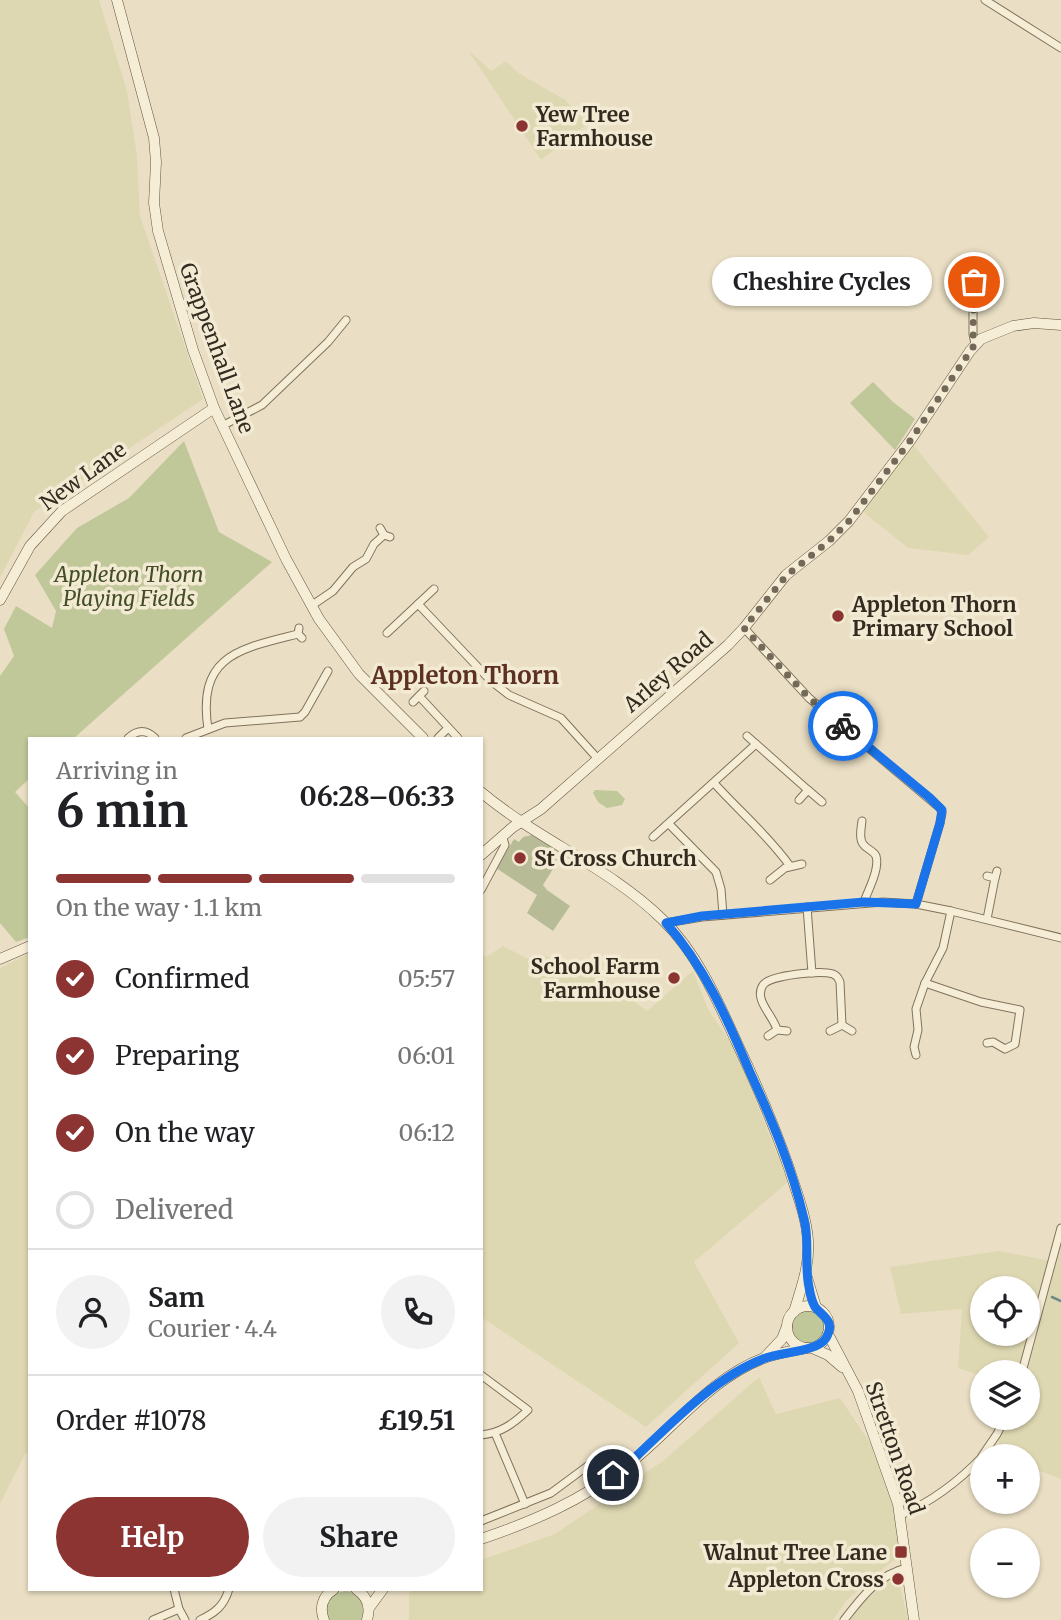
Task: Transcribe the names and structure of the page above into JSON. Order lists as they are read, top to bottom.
{
  "streets": {
    "main road": [
      "Grappenhall Lane",
      "New Lane",
      "Arley Road",
      "Stretton Road"
    ]
  },
  "crossings": [
    ["Grappenhall Lane", "New Lane"]
  ],
  "districts": ["Appleton Thorn"],
  "parks": ["Appleton Thorn Playing Fields"],
  "places": {
    "other": [
      "Yew Tree Farmhouse",
      "Cheshire Cycles",
      "Appleton Thorn Primary School",
      "St Cross Church",
      "School Farm Farmhouse",
      "Appleton Cross"
    ],
    "transit": ["Walnut Tree Lane"]
  },
  "page": {
    "bubble": "Cheshire Cycles",
    "heading": ["6 min", "Arriving in", "06:28–06:33"],
    "panel": [
      "Sam",
      "Courier · 4.4",
      "Order #1078",
      "£19.51"
    ],
    "bar": "On the way · 1.1 km",
    "list": [
      ["Confirmed", "05:57"],
      ["Preparing", "06:01"],
      ["On the way", "06:12"],
      "Delivered"
    ],
    "map_buttons": ["+", "−"],
    "buttons": ["Help", "Share"]
  }
}
